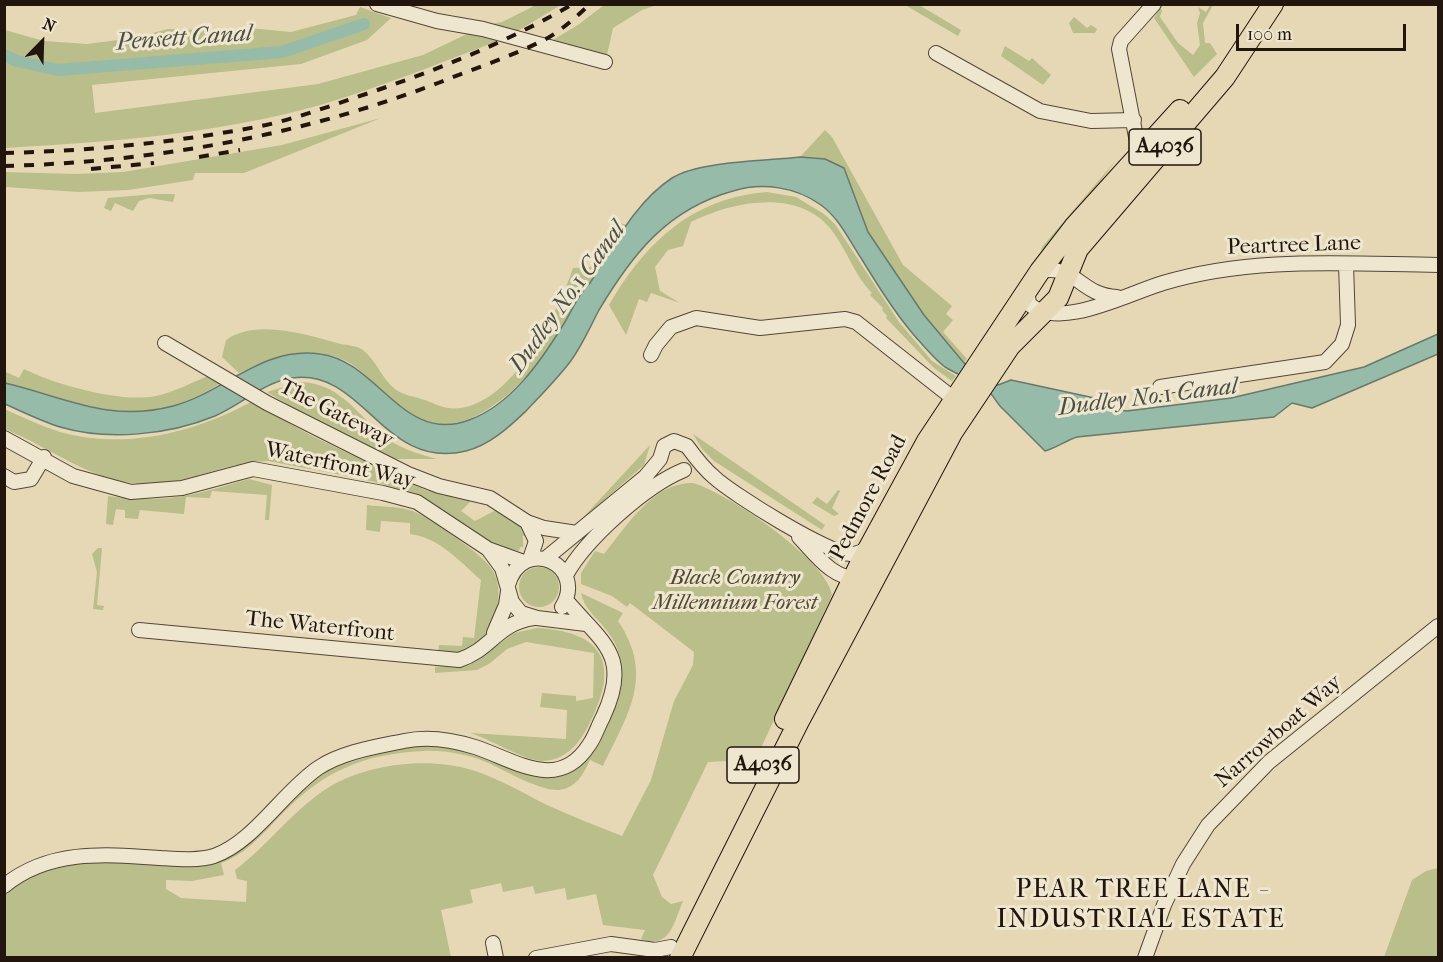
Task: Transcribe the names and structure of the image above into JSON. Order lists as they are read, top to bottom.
{
  "streets": {
    "highway": ["A4036", "Pedmore Road"],
    "street": [
      "Peartree Lane",
      "The Gateway",
      "Waterfront Way",
      "The Waterfront",
      "Narrowboat Way"
    ]
  },
  "crossings": [
    ["A4036", "Peartree Lane"],
    ["A4036", "Pedmore Road"],
    ["Waterfront Way", "The Waterfront"]
  ],
  "districts": ["PEAR TREE LANE - INDUSTRIAL ESTATE"],
  "water": ["Pensett Canal", "Dudley No.1 Canal"],
  "parks": ["Black Country Millennium Forest"],
  "scale_bar": "100 m",
  "north": "top right"
}
